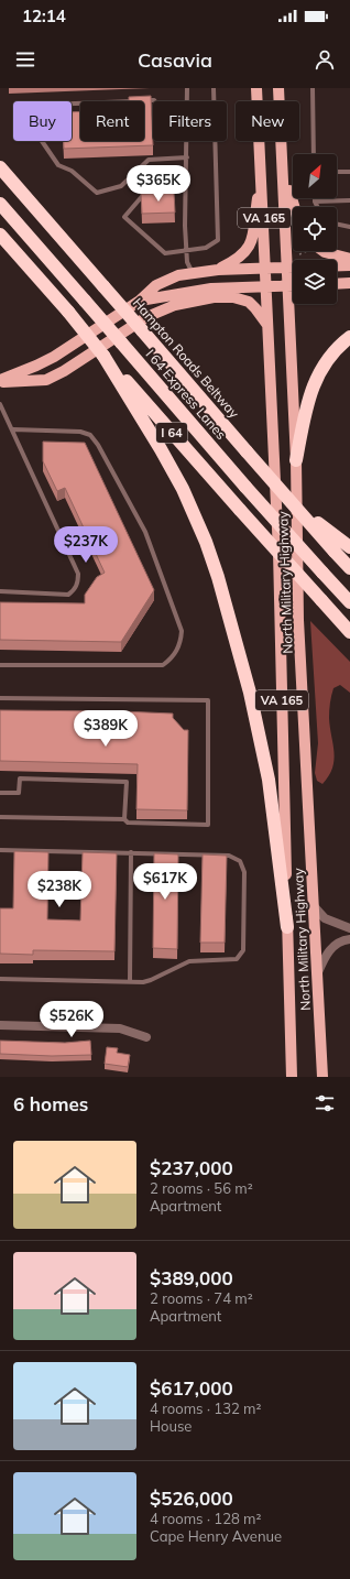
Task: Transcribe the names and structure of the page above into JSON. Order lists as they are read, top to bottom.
{
  "streets": {
    "highway": ["Hampton Roads Beltway", "I 64 Express Lanes", "I 64"],
    "main road": ["VA 165", "North Military Highway"]
  },
  "north": "top right",
  "page": {
    "status": "12:14",
    "header": "Casavia",
    "chip": [
      "Buy",
      "Rent",
      "Filters",
      "New"
    ],
    "price": [
      "$365K",
      "$237K",
      "$389K",
      "$617K",
      "$238K",
      "$526K"
    ],
    "heading": "6 homes",
    "list": [
      {
        "name": "$237,000",
        "note": "2 rooms · 56 m² · Apartment"
      },
      {
        "name": "$389,000",
        "note": "2 rooms · 74 m² · Apartment"
      },
      {
        "name": "$617,000",
        "note": "4 rooms · 132 m² · House"
      },
      {
        "name": "$526,000",
        "note": "4 rooms · 128 m² · Cape Henry Avenue"
      }
    ]
  }
}
